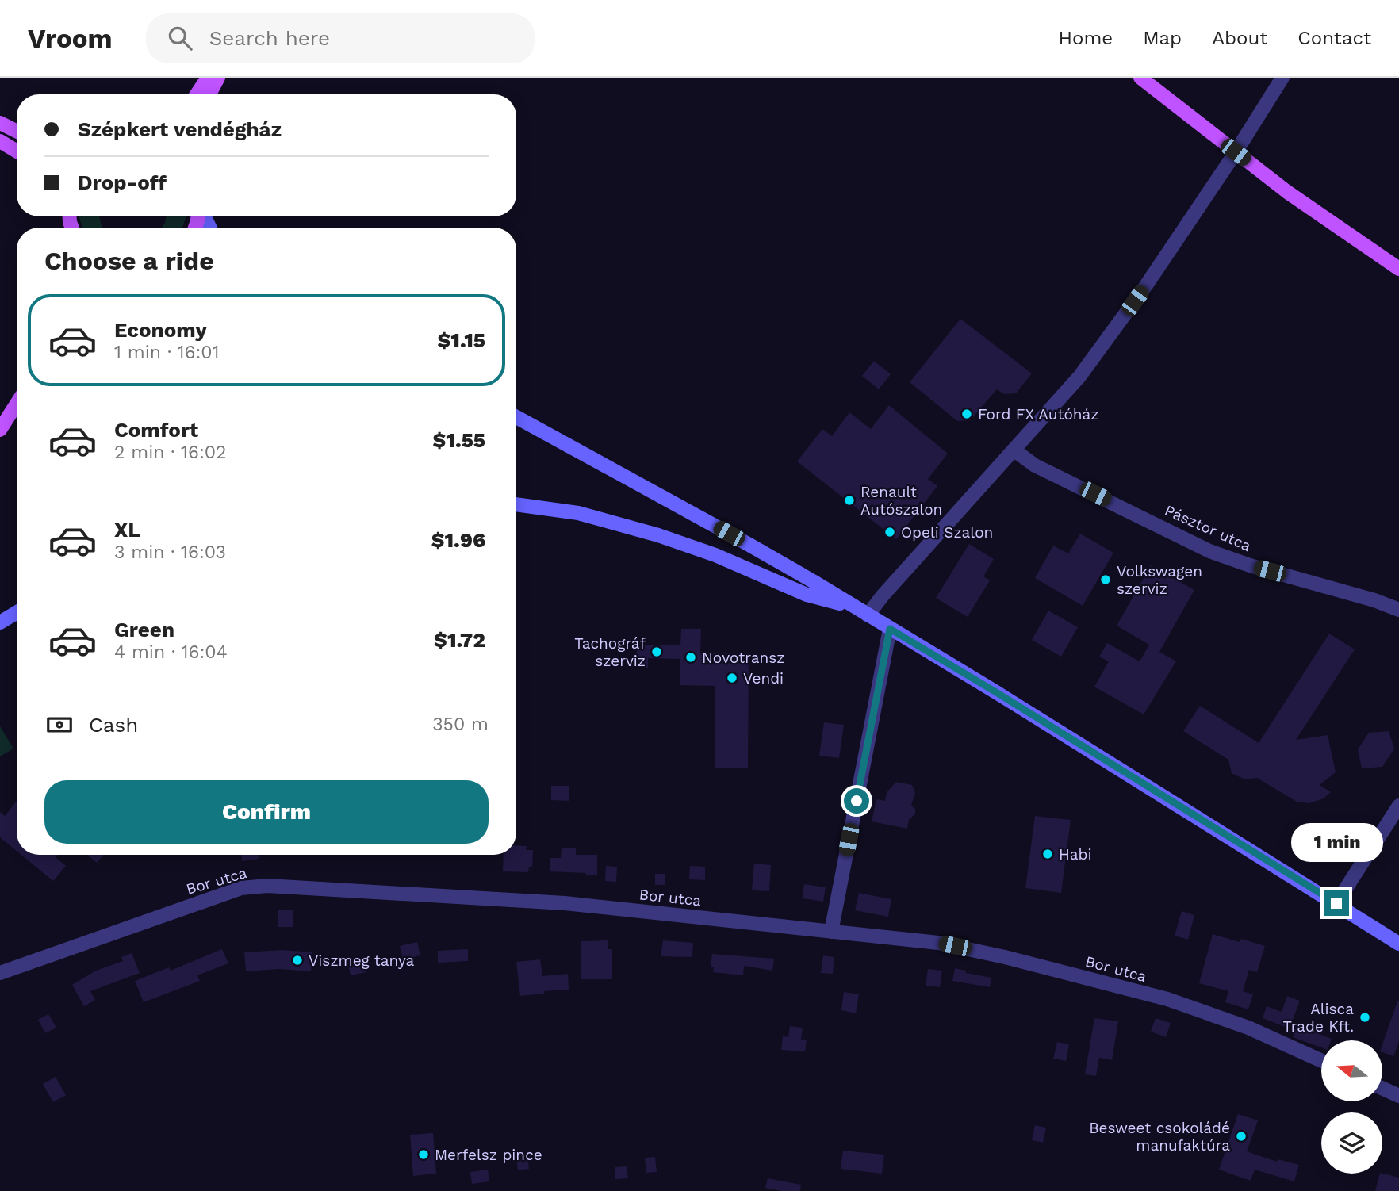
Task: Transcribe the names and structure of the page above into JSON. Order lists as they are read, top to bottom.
{
  "streets": {
    "street": ["Pásztor utca", "Bor utca"]
  },
  "places": [
    "Ford FX Autóház",
    "Renault Autószalon",
    "Opeli Szalon",
    "Volkswagen szerviz",
    "Tachográf szerviz",
    "Novotransz",
    "Vendi",
    "Habi",
    "Viszmeg tanya",
    "Alisca Trade Kft.",
    "Besweet csokoládé manufaktúra",
    "Merfelsz pince"
  ],
  "north": "left",
  "page": {
    "header": "Vroom",
    "search": "Search here",
    "nav": [
      "Home",
      "Map",
      "About",
      "Contact"
    ],
    "banner": ["Szépkert vendégház", "Drop-off"],
    "heading": "Choose a ride",
    "list": [
      {
        "name": "Economy",
        "note": "1 min · 16:01",
        "value": "$1.15"
      },
      {
        "name": "Comfort",
        "note": "2 min · 16:02",
        "value": "$1.55"
      },
      {
        "name": "XL",
        "note": "3 min · 16:03",
        "value": "$1.96"
      },
      {
        "name": "Green",
        "note": "4 min · 16:04",
        "value": "$1.72"
      }
    ],
    "pay": ["Cash", "350 m"],
    "buttons": "Confirm",
    "bubble": "1 min"
  }
}
